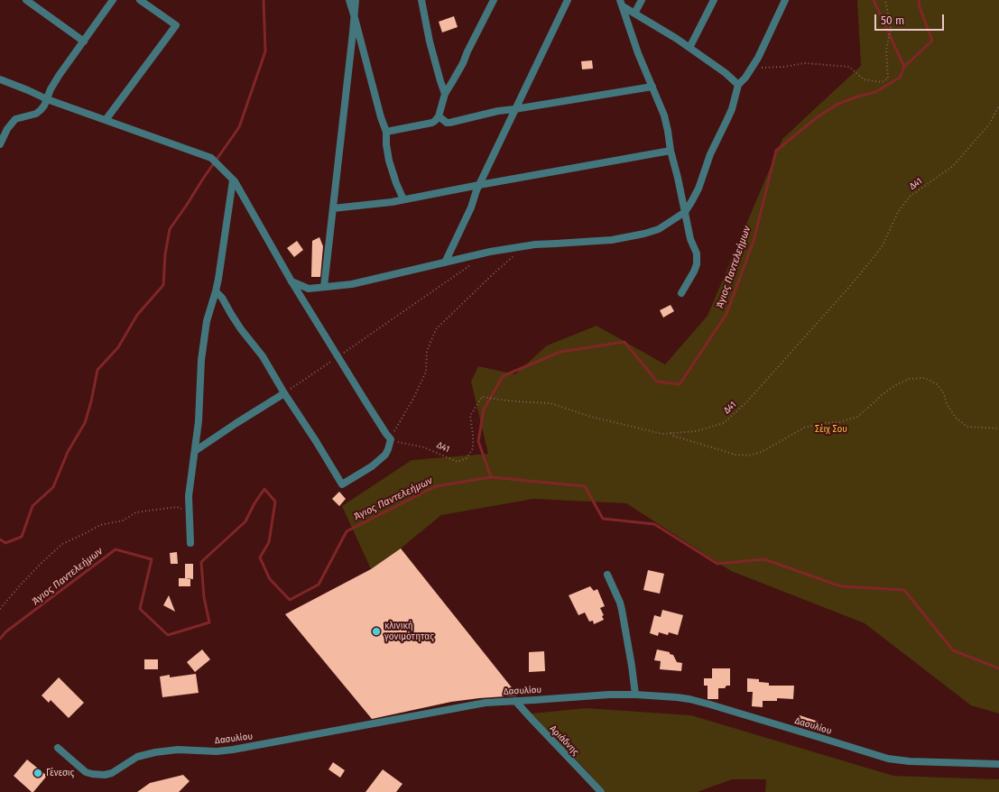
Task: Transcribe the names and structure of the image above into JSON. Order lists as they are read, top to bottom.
{
  "streets": {
    "street": ["Δασυλίου", "Αριάδνης"],
    "path": ["Δ41"]
  },
  "crossings": [
    ["Δασυλίου", "Αριάδνης"]
  ],
  "water": ["Άγιος Παντελεήμων"],
  "parks": ["Σέιχ Σου"],
  "places": ["κλινική γονιμότητας", "Γένεσις"],
  "scale_bar": "50 m"
}
